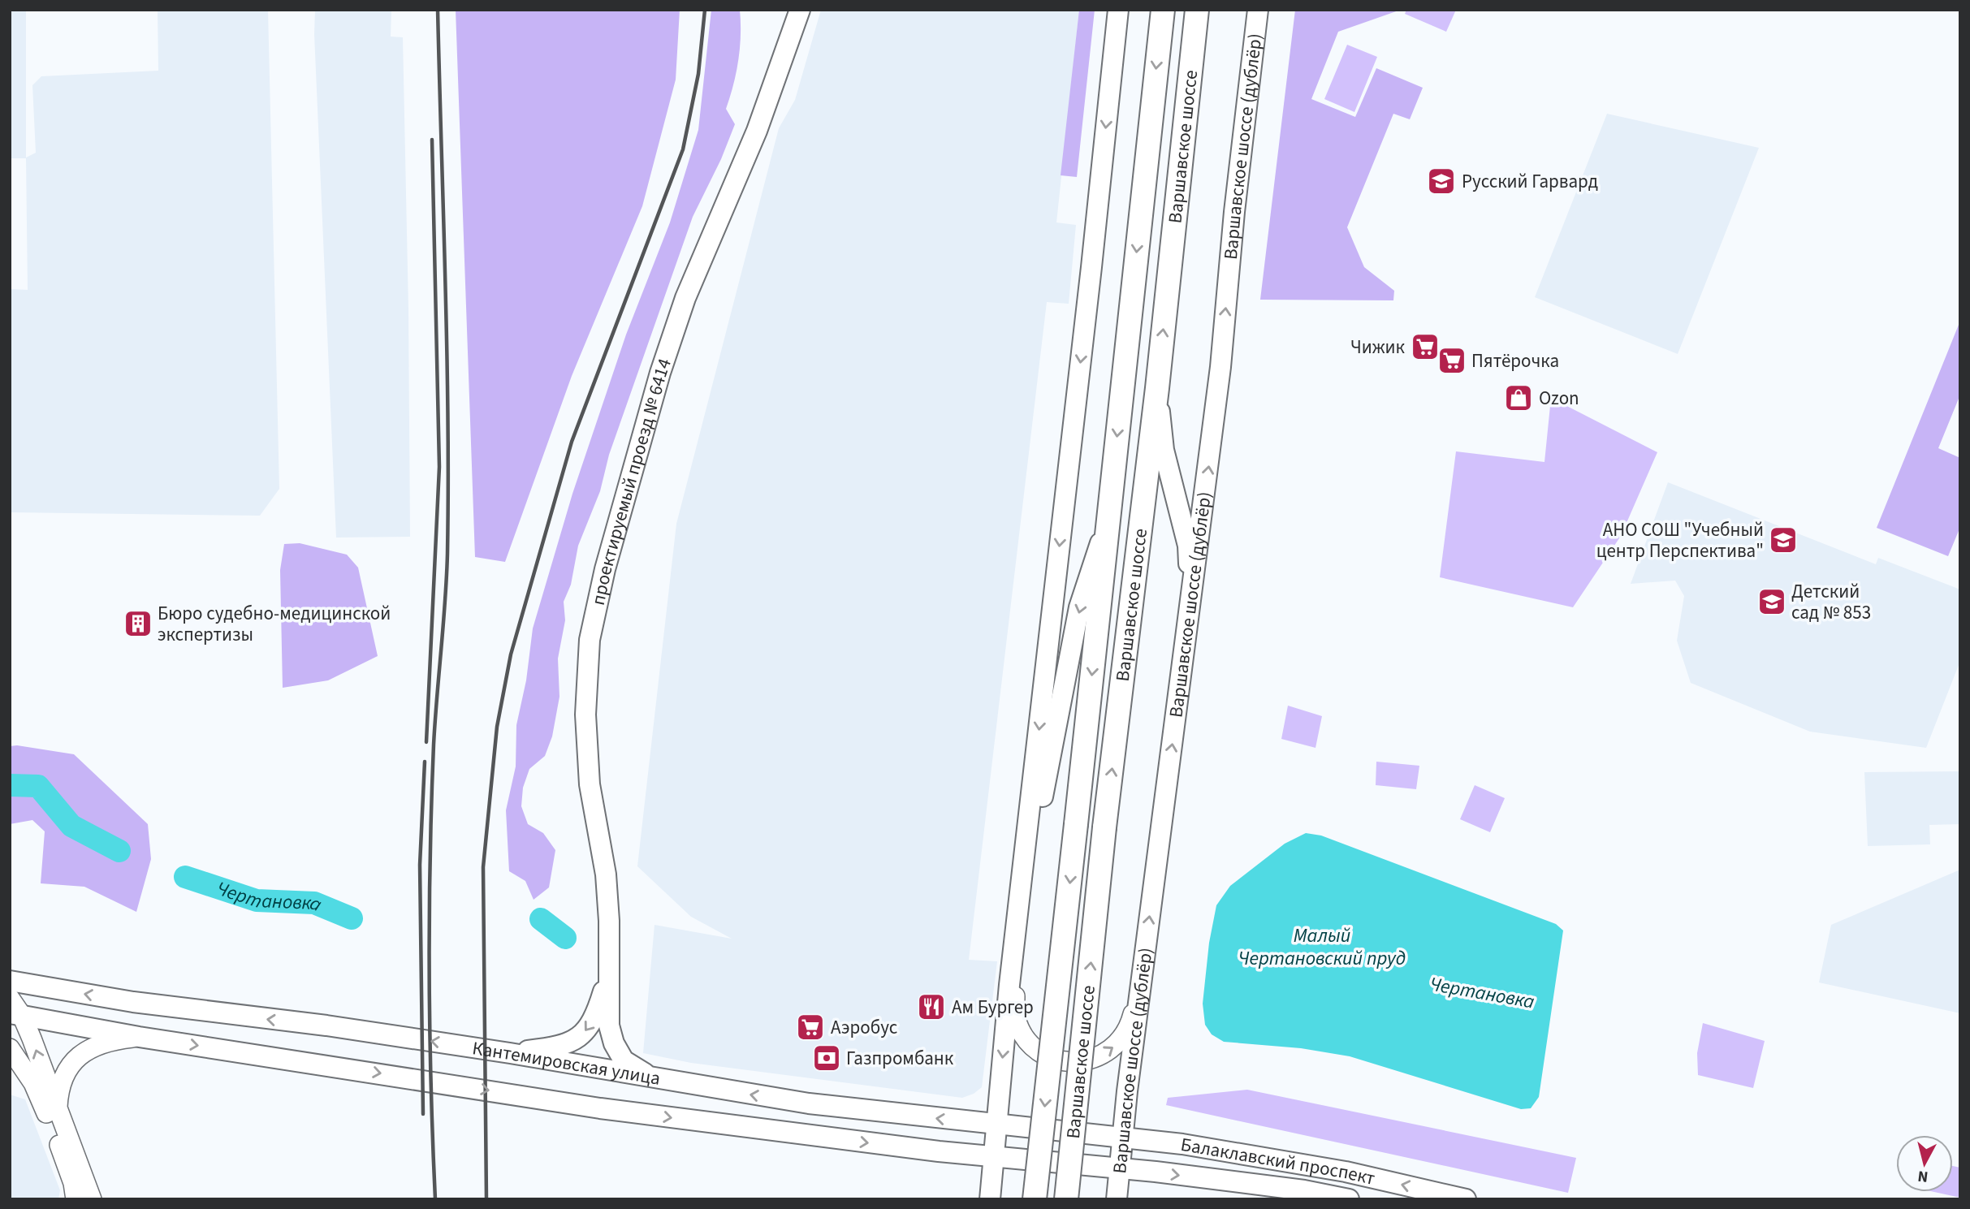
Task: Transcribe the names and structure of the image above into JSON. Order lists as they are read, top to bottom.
{
  "streets": {
    "main road": [
      "Варшавское шоссе",
      "Варшавское шоссе (дублёр)",
      "проектируемый проезд № 6414",
      "Кантемировская улица",
      "Балаклавский проспект"
    ]
  },
  "crossings": [
    ["Варшавское шоссе (дублёр)", "Кантемировская улица"],
    ["Варшавское шоссе (дублёр)", "Балаклавский проспект"],
    ["проектируемый проезд № 6414", "Кантемировская улица"],
    ["Кантемировская улица", "Балаклавский проспект"]
  ],
  "water": ["Чертановка", "Малый Чертановский пруд"],
  "places": {
    "school or university": ["Русский Гарвард", "АНО СОШ \"Учебный центр Перспектива\"", "Детский сад № 853"],
    "supermarket": ["Чижик", "Пятёрочка", "Аэробус"],
    "shop": ["Ozon"],
    "building": ["Бюро судебно-медицинской экспертизы"],
    "restaurant": ["Ам Бургер"],
    "bank": ["Газпромбанк"]
  },
  "north": "bottom"
}
